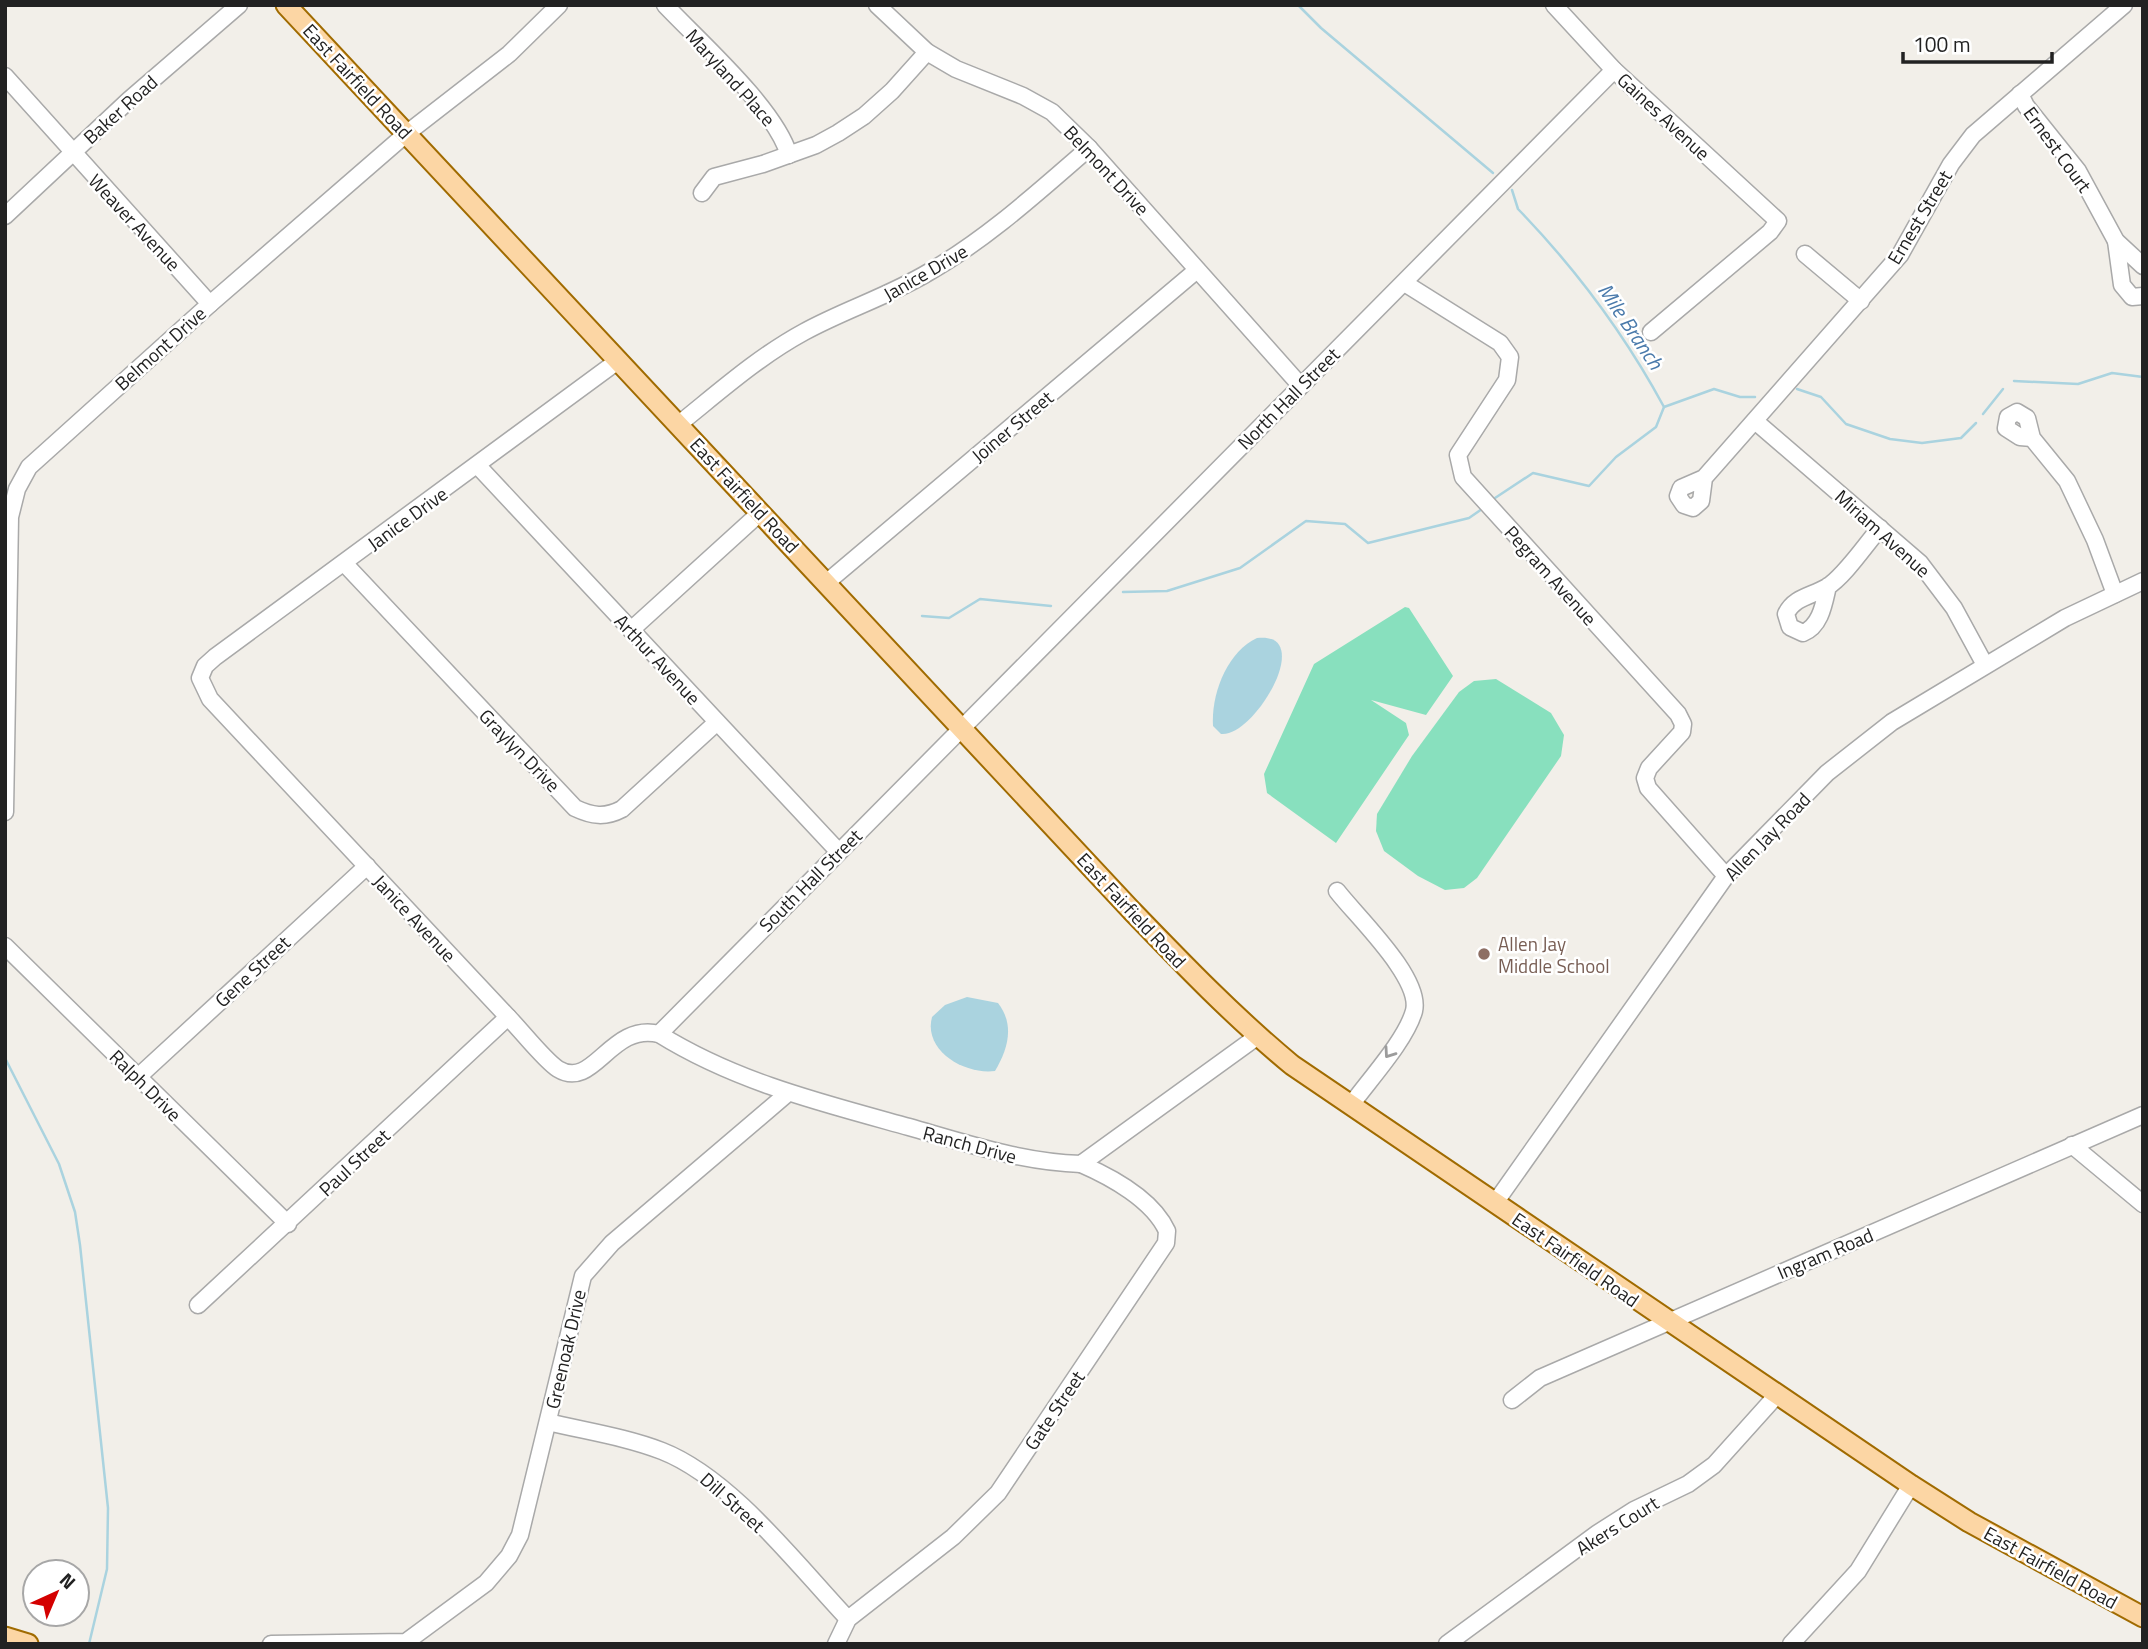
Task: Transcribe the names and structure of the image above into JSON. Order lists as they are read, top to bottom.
{
  "streets": {
    "main road": ["East Fairfield Road"],
    "street": [
      "Maryland Place",
      "Baker Road",
      "Gaines Avenue",
      "Ernest Court",
      "Belmont Drive",
      "Ernest Street",
      "Weaver Avenue",
      "Janice Drive",
      "North Hall Street",
      "Joiner Street",
      "Miriam Avenue",
      "Pegram Avenue",
      "Arthur Avenue",
      "Graylyn Drive",
      "Allen Jay Road",
      "South Hall Street",
      "Janice Avenue",
      "Gene Street",
      "Ralph Drive",
      "Ranch Drive",
      "Paul Street",
      "Ingram Road",
      "Greenoak Drive",
      "Gate Street",
      "Dill Street",
      "Akers Court"
    ]
  },
  "crossings": [
    ["East Fairfield Road", "Belmont Drive"],
    ["East Fairfield Road", "Janice Drive"],
    ["East Fairfield Road", "North Hall Street"],
    ["East Fairfield Road", "Joiner Street"],
    ["East Fairfield Road", "Allen Jay Road"],
    ["East Fairfield Road", "South Hall Street"],
    ["East Fairfield Road", "Ingram Road"],
    ["East Fairfield Road", "Akers Court"],
    ["Baker Road", "Weaver Avenue"],
    ["Gaines Avenue", "North Hall Street"],
    ["Ernest Court", "Ernest Street"],
    ["Belmont Drive", "Weaver Avenue"],
    ["Belmont Drive", "Janice Drive"],
    ["Belmont Drive", "North Hall Street"],
    ["Belmont Drive", "Joiner Street"],
    ["Ernest Street", "Miriam Avenue"],
    ["Janice Drive", "Arthur Avenue"],
    ["Janice Drive", "Graylyn Drive"],
    ["Janice Drive", "Janice Avenue"],
    ["North Hall Street", "Pegram Avenue"],
    ["North Hall Street", "South Hall Street"],
    ["Miriam Avenue", "Allen Jay Road"],
    ["Pegram Avenue", "Allen Jay Road"],
    ["Arthur Avenue", "Graylyn Drive"],
    ["Arthur Avenue", "South Hall Street"],
    ["South Hall Street", "Janice Avenue"],
    ["South Hall Street", "Ranch Drive"],
    ["Janice Avenue", "Gene Street"],
    ["Janice Avenue", "Ranch Drive"],
    ["Janice Avenue", "Paul Street"],
    ["Gene Street", "Ralph Drive"],
    ["Ralph Drive", "Paul Street"],
    ["Ranch Drive", "Greenoak Drive"],
    ["Ranch Drive", "Gate Street"],
    ["Greenoak Drive", "Dill Street"],
    ["Gate Street", "Dill Street"]
  ],
  "water": ["Mile Branch"],
  "places": ["Allen Jay Middle School"],
  "scale_bar": "100 m",
  "north": "top right"
}
